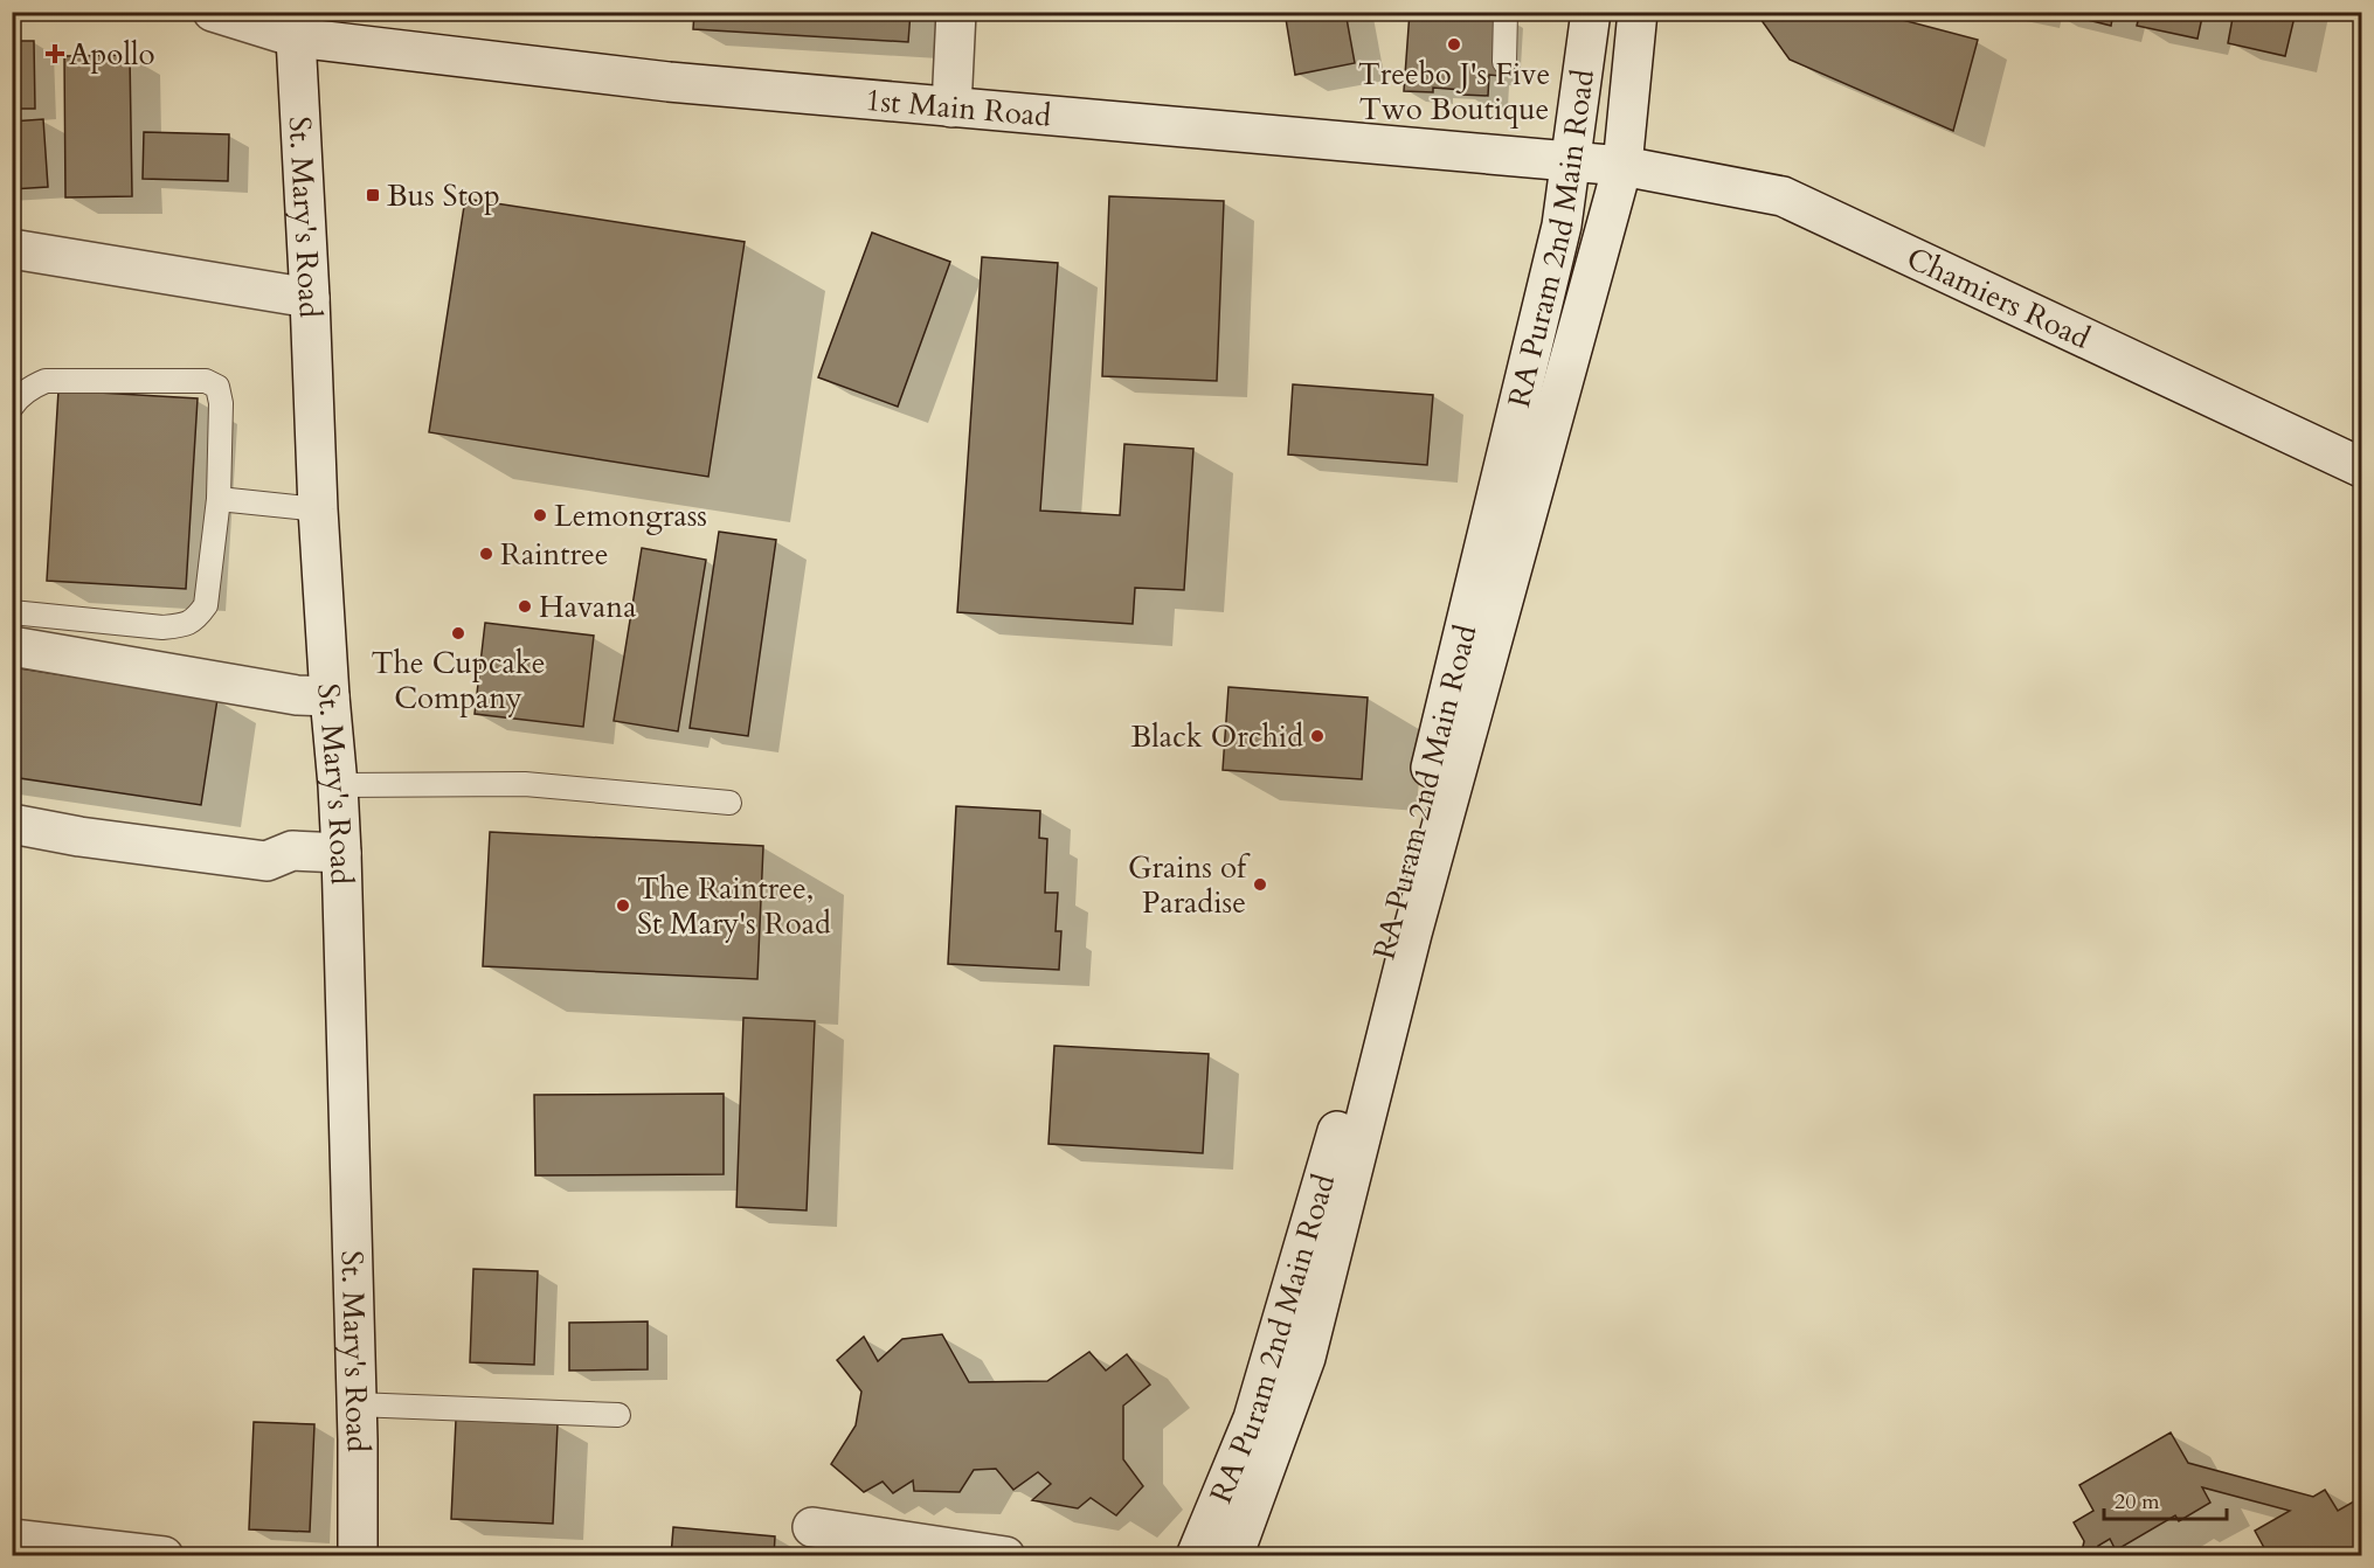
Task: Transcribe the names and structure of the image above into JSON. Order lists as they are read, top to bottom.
{
  "streets": {
    "main road": [
      "1st Main Road",
      "St. Mary's Road",
      "RA Puram 2nd Main Road",
      "Chamiers Road"
    ]
  },
  "crossings": [
    ["1st Main Road", "St. Mary's Road"],
    ["1st Main Road", "RA Puram 2nd Main Road"],
    ["1st Main Road", "Chamiers Road"],
    ["RA Puram 2nd Main Road", "Chamiers Road"]
  ],
  "places": {
    "other": [
      "Treebo J's Five Two Boutique",
      "Lemongrass",
      "Raintree",
      "Havana",
      "The Cupcake Company",
      "Black Orchid",
      "Grains of Paradise",
      "The Raintree, St Mary's Road"
    ],
    "health": ["Apollo"],
    "transit": ["Bus Stop"]
  },
  "scale_bar": "20 m"
}
